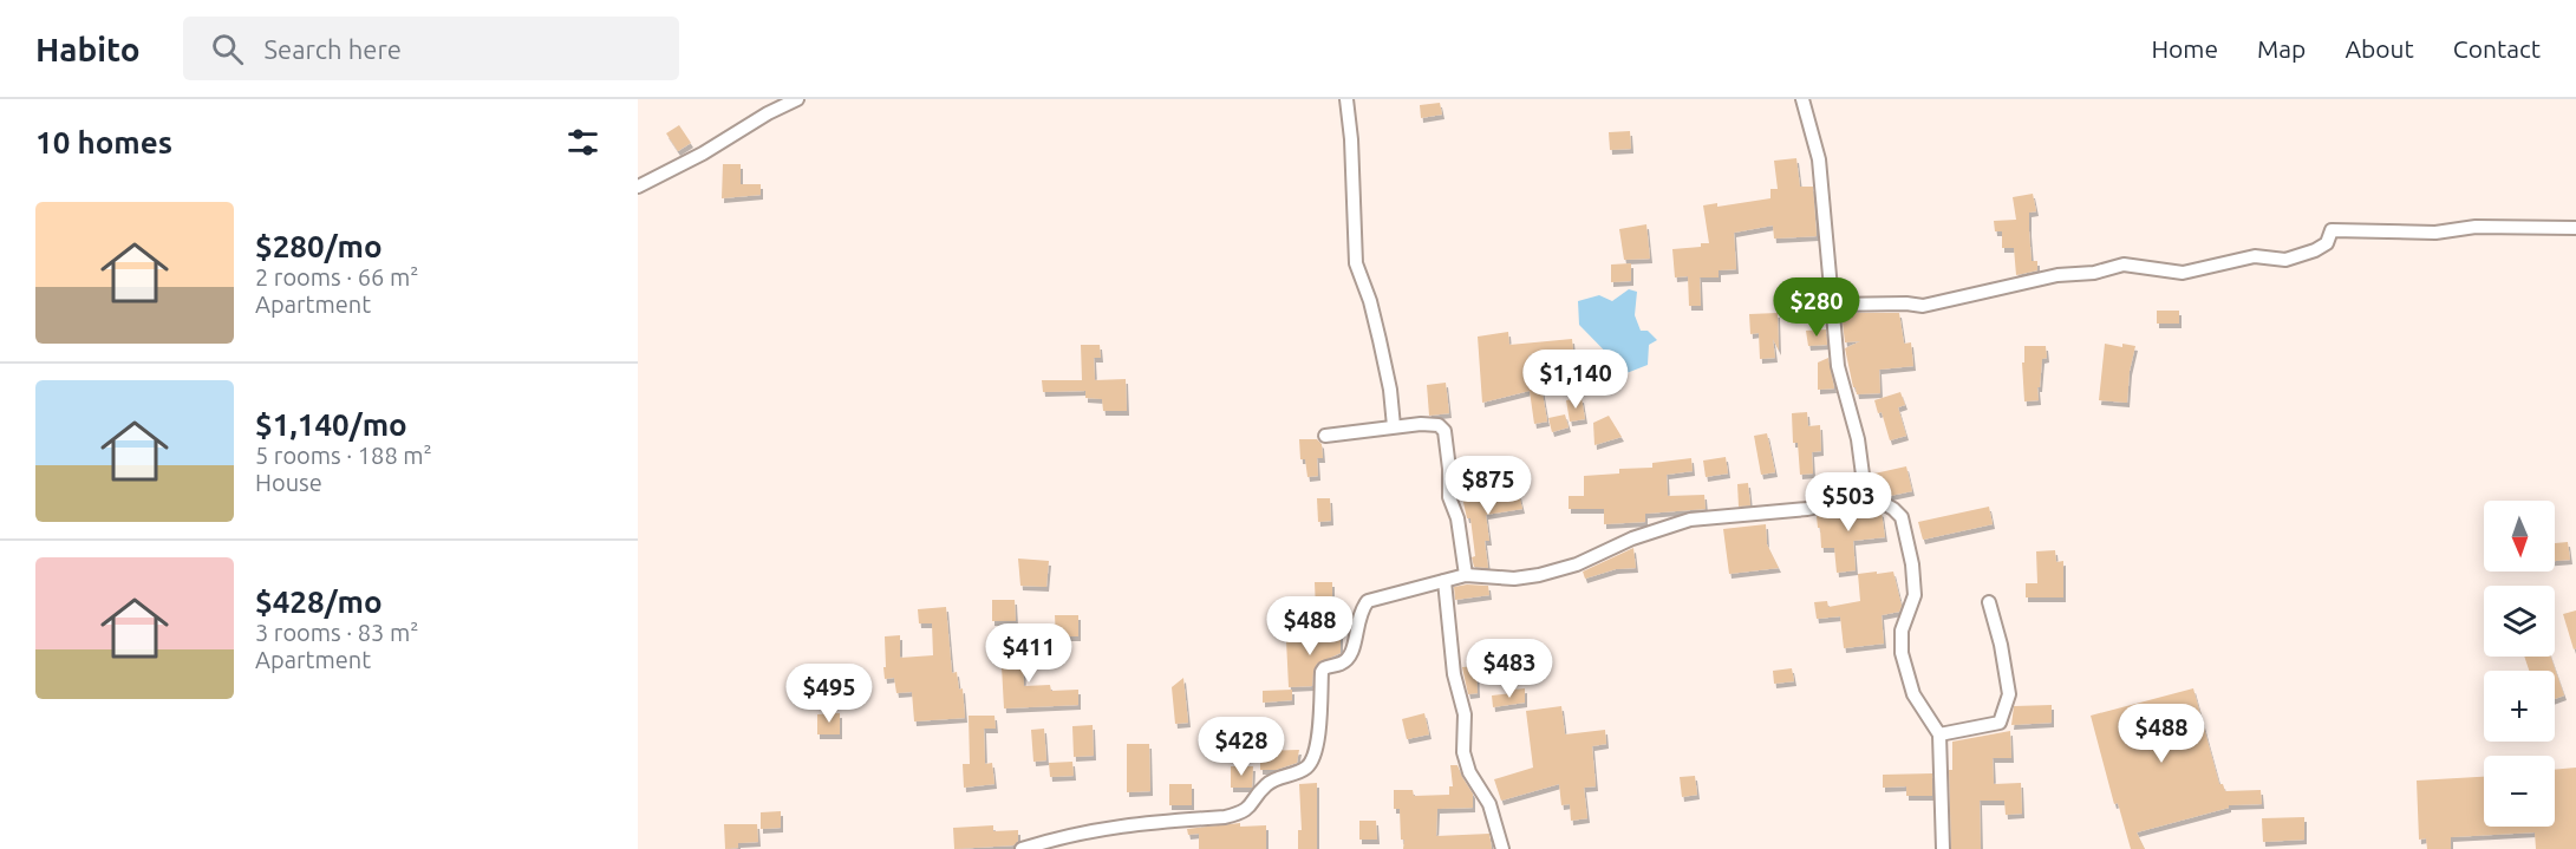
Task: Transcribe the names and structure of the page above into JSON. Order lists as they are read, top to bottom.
{
  "north": "bottom",
  "page": {
    "header": "Habito",
    "search": "Search here",
    "nav": [
      "Home",
      "Map",
      "About",
      "Contact"
    ],
    "heading": "10 homes",
    "list": [
      {
        "name": "$280/mo",
        "note": "2 rooms · 66 m² · Apartment"
      },
      {
        "name": "$1,140/mo",
        "note": "5 rooms · 188 m² · House"
      },
      {
        "name": "$428/mo",
        "note": "3 rooms · 83 m² · Apartment"
      }
    ],
    "price": [
      "$280",
      "$1,140",
      "$875",
      "$503",
      "$488",
      "$411",
      "$483",
      "$495",
      "$488",
      "$428"
    ],
    "map_buttons": ["+", "−"]
  }
}
